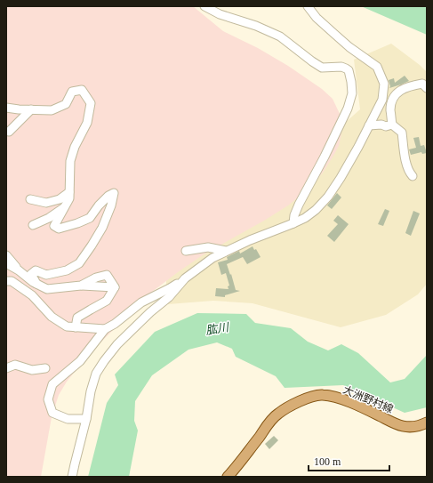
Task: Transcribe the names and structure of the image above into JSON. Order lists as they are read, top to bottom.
{
  "streets": {
    "main road": ["大洲野村線"]
  },
  "water": ["肱川"],
  "scale_bar": "100 m"
}
